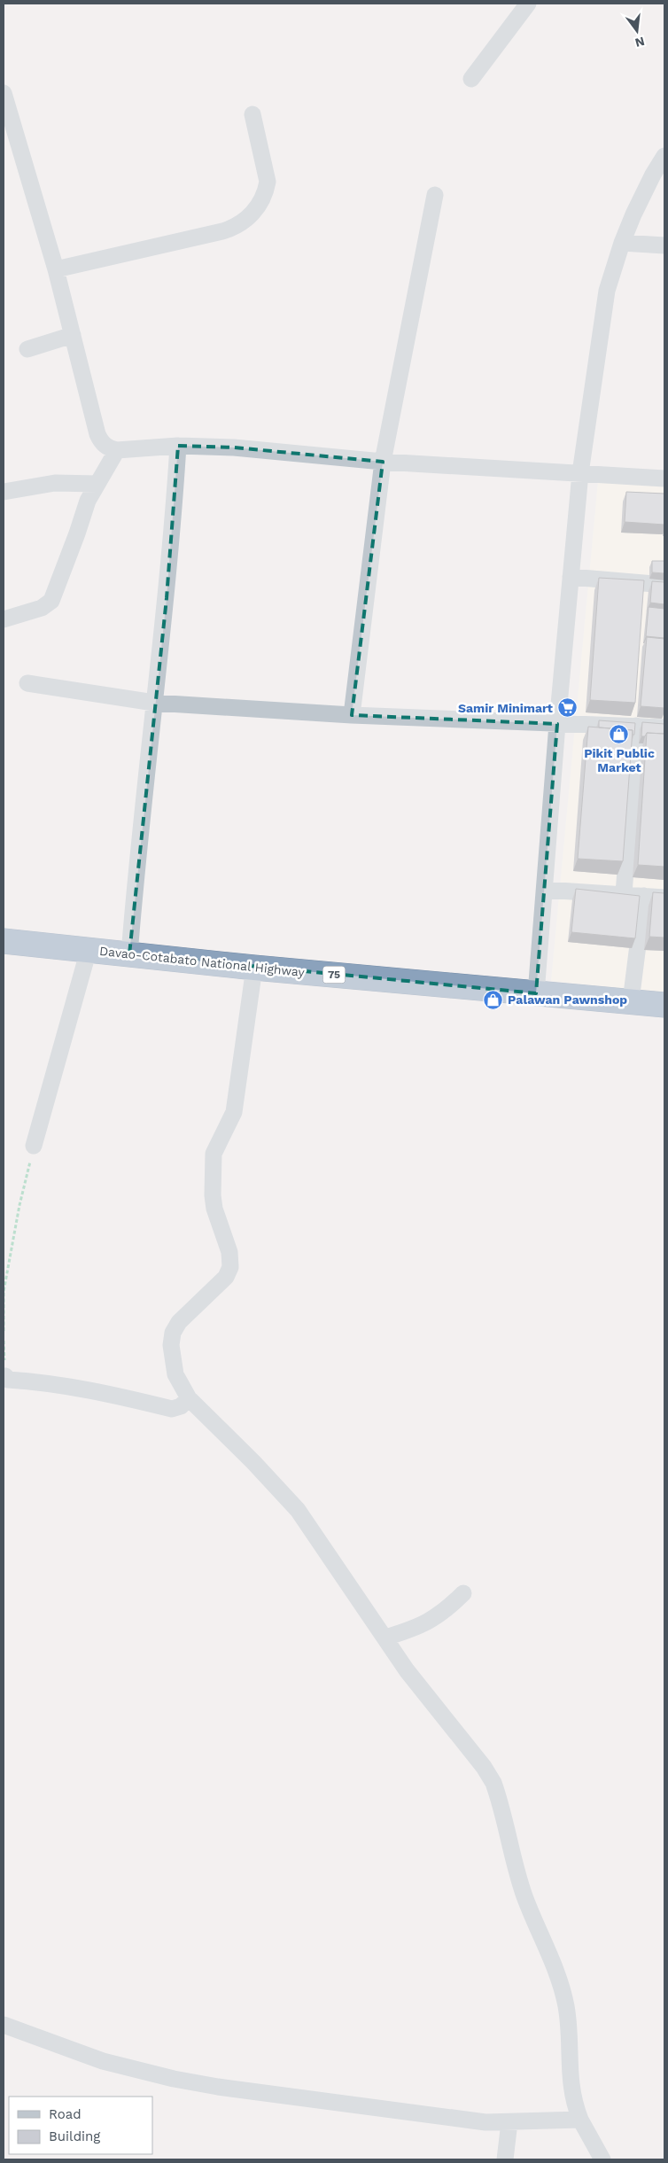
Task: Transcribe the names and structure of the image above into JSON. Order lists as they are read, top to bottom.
{
  "streets": {
    "highway": ["Davao-Cotabato National Highway", "75"]
  },
  "places": {
    "supermarket": ["Samir Minimart"],
    "shop": ["Pikit Public Market", "Palawan Pawnshop"]
  },
  "legend": ["Road", "Building"],
  "north": "bottom"
}
